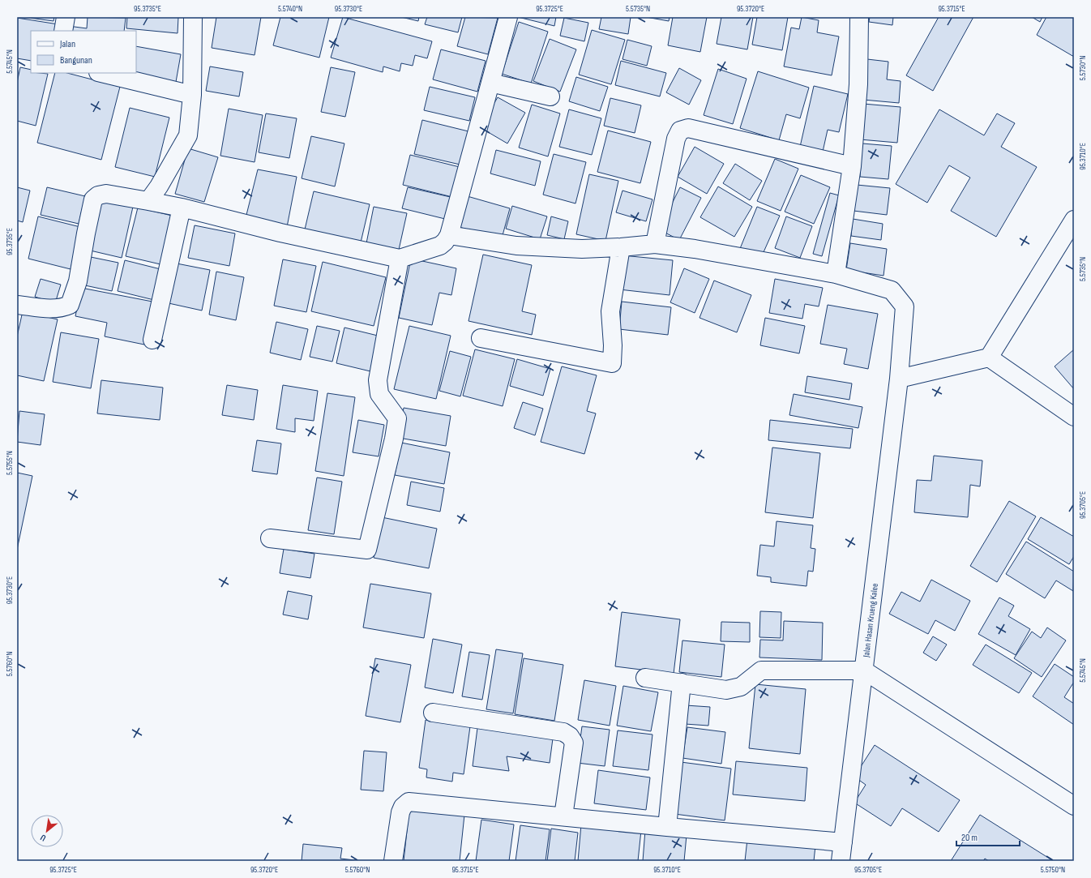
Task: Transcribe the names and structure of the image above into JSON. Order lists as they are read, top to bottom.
{
  "streets": {
    "street": ["Jalan Hasan Krueng Kalee"]
  },
  "legend": ["Jalan", "Bangunan"],
  "scale_bar": "20 m",
  "north": "bottom left",
  "coordinates": [
    "95.3735°E",
    "5.5740°N",
    "95.3730°E",
    "95.3725°E",
    "5.5735°N",
    "95.3720°E",
    "95.3715°E",
    "5.5745°N",
    "5.5730°N",
    "95.3710°E",
    "5.5755°N",
    "95.3705°E",
    "5.5760°N",
    "5.5750°N"
  ]
}
